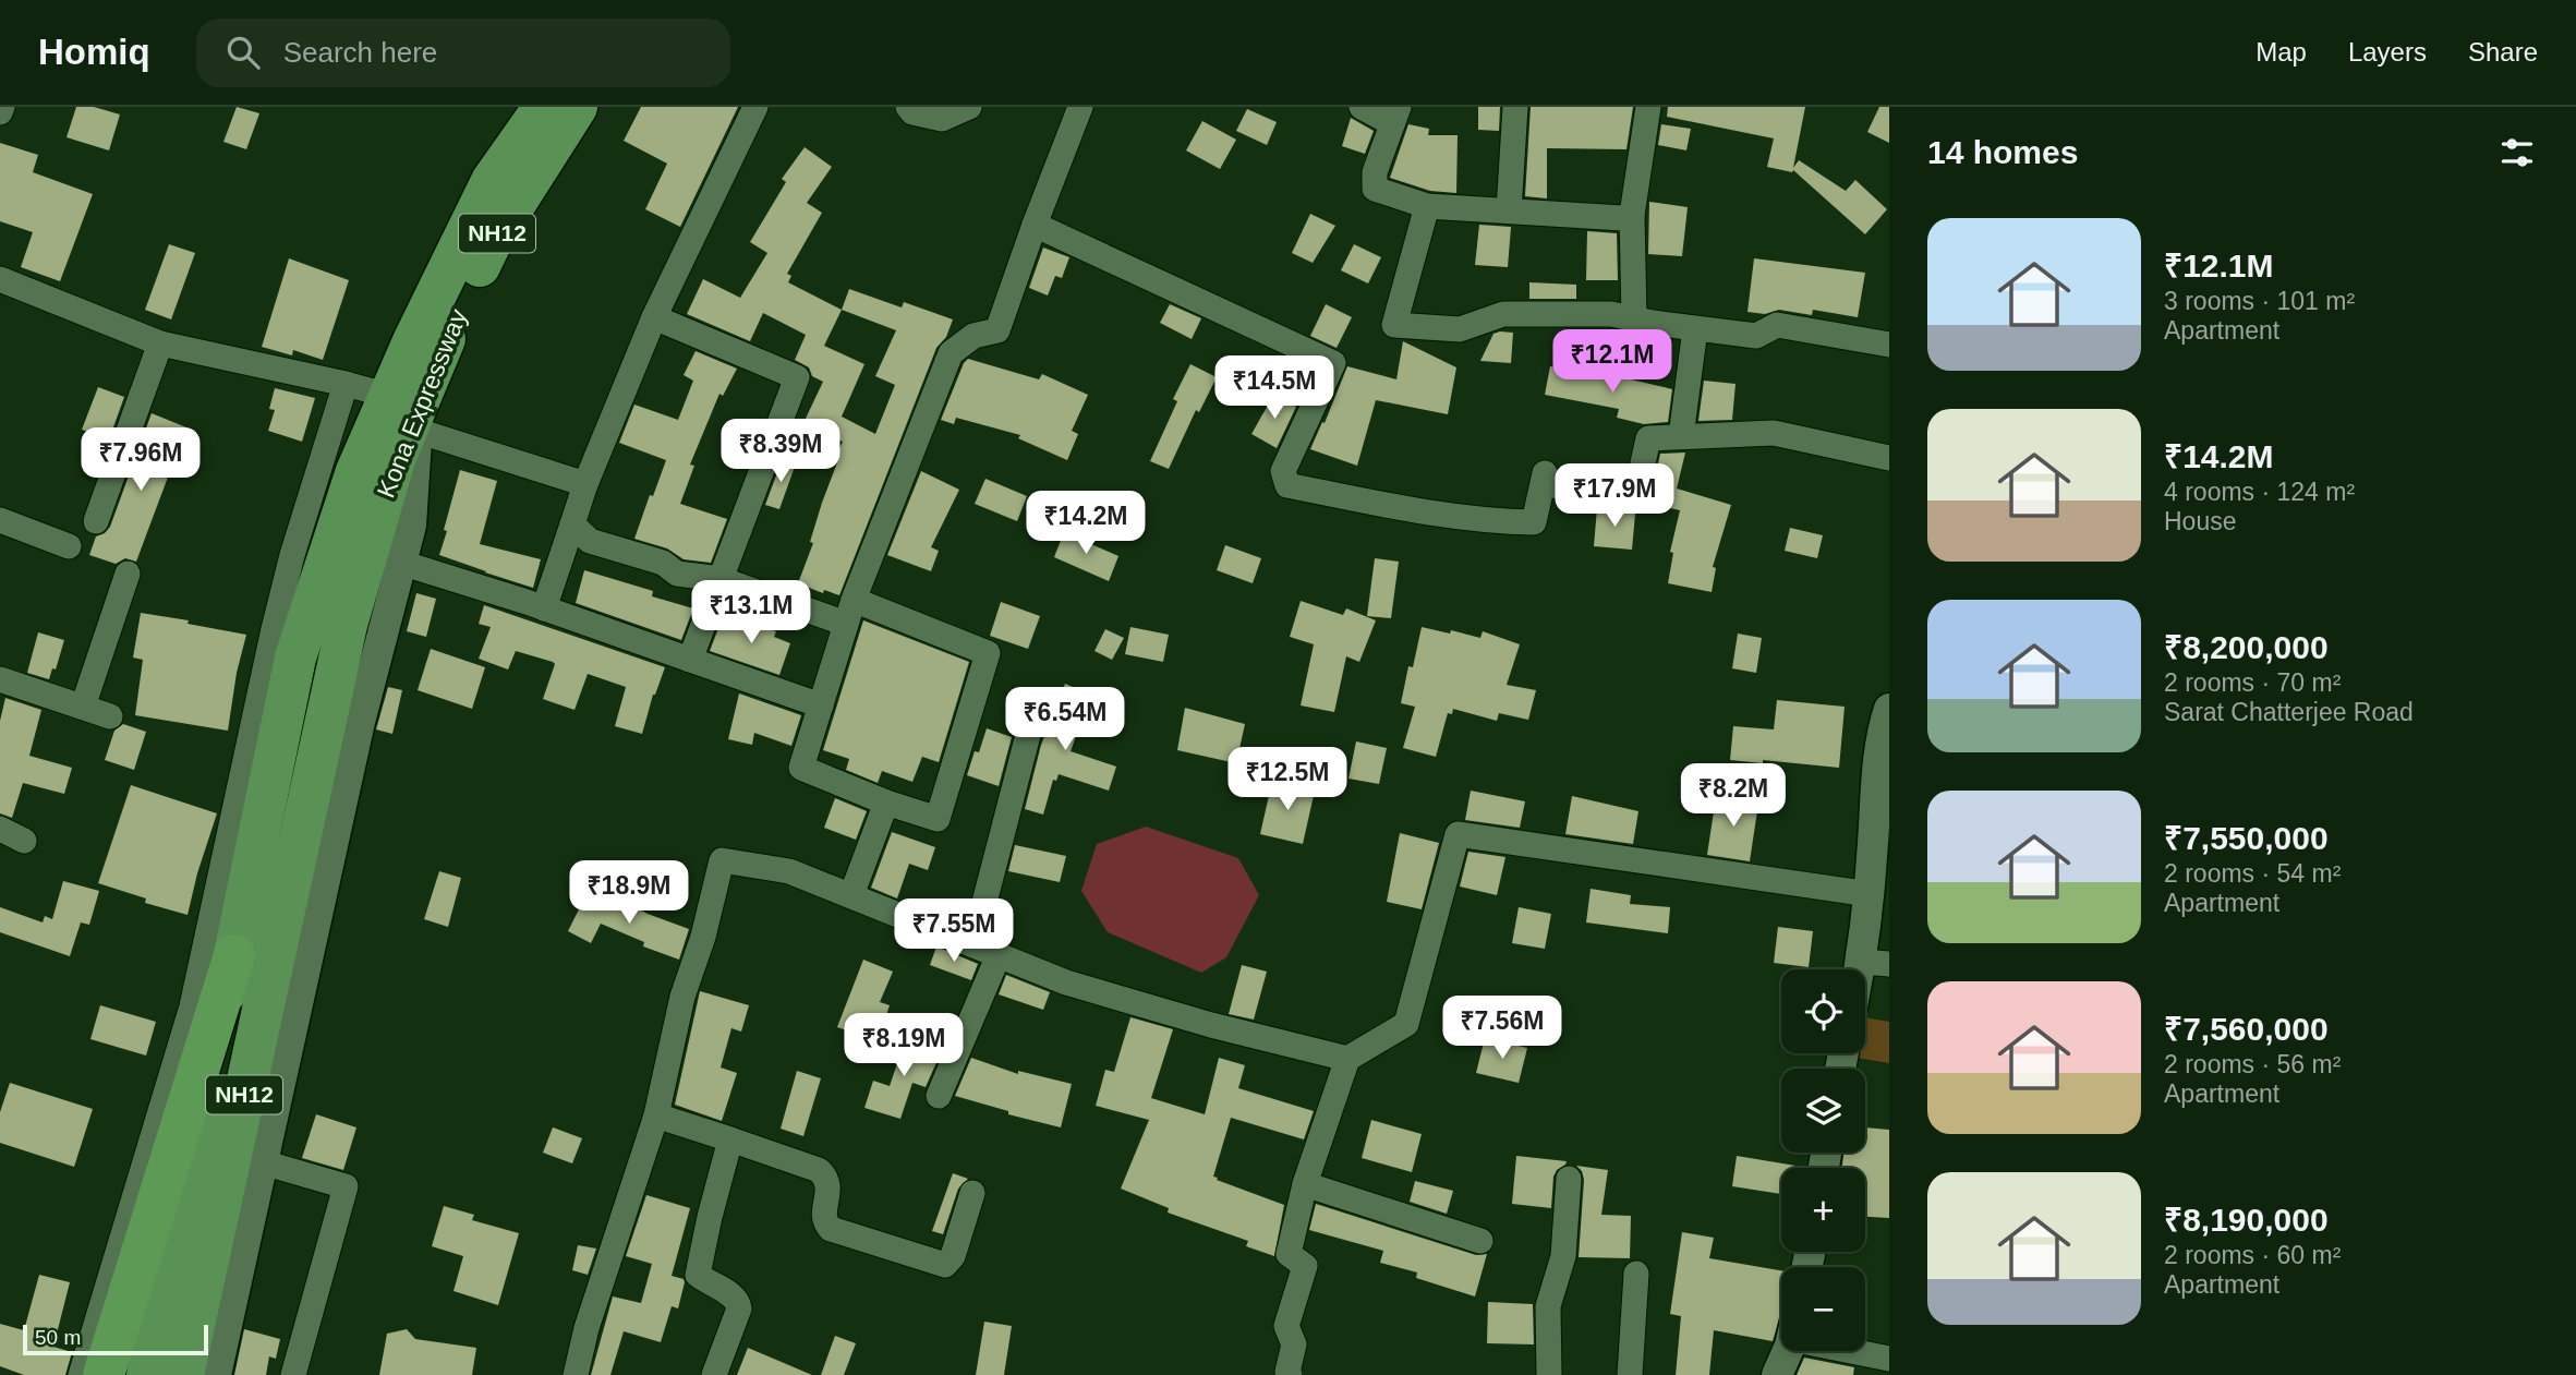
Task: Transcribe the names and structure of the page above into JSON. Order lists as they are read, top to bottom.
{
  "streets": {
    "highway": ["NH12", "Kona Expressway"]
  },
  "crossings": [
    ["NH12", "Kona Expressway"]
  ],
  "scale_bar": "50 m",
  "page": {
    "header": "Homiq",
    "search": "Search here",
    "nav": ["Map", "Layers", "Share"],
    "heading": "14 homes",
    "list": [
      {
        "name": "₹12.1M",
        "note": "3 rooms · 101 m² · Apartment"
      },
      {
        "name": "₹14.2M",
        "note": "4 rooms · 124 m² · House"
      },
      {
        "name": "₹8,200,000",
        "note": "2 rooms · 70 m² · Sarat Chatterjee Road"
      },
      {
        "name": "₹7,550,000",
        "note": "2 rooms · 54 m² · Apartment"
      },
      {
        "name": "₹7,560,000",
        "note": "2 rooms · 56 m² · Apartment"
      },
      {
        "name": "₹8,190,000",
        "note": "2 rooms · 60 m² · Apartment"
      }
    ],
    "price": [
      "₹12.1M",
      "₹14.5M",
      "₹8.39M",
      "₹7.96M",
      "₹17.9M",
      "₹14.2M",
      "₹13.1M",
      "₹6.54M",
      "₹12.5M",
      "₹8.2M",
      "₹18.9M",
      "₹7.55M",
      "₹7.56M",
      "₹8.19M"
    ],
    "map_buttons": ["+", "−"],
    "scale": "50 m"
  }
}
